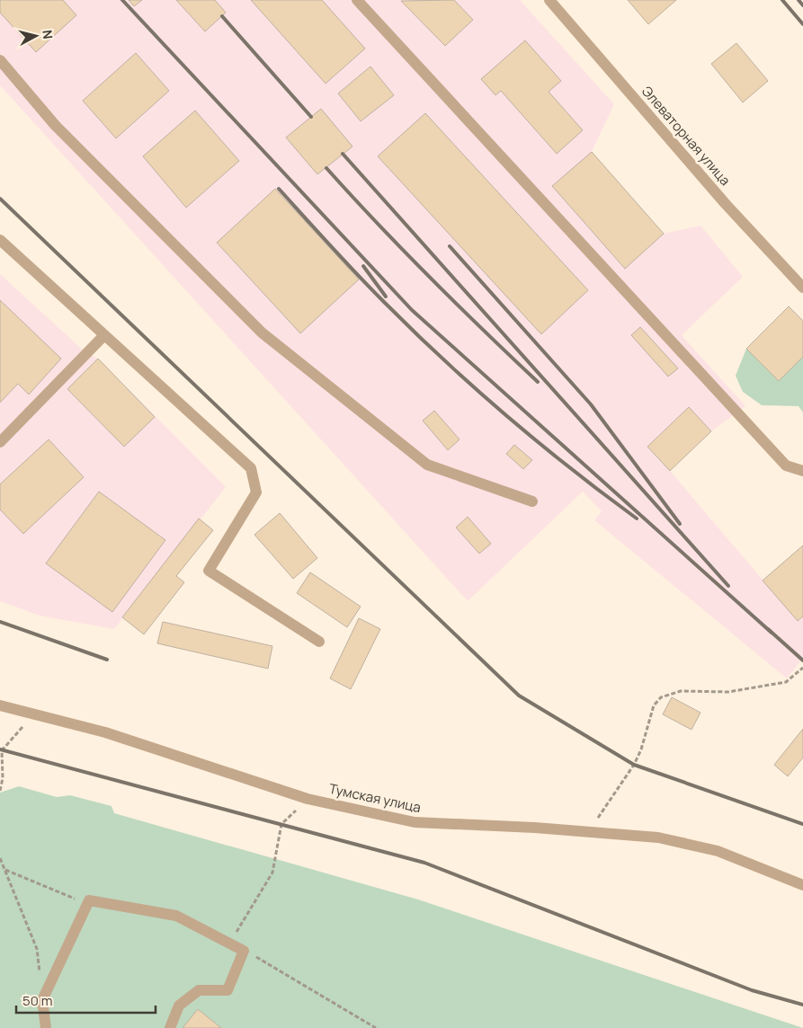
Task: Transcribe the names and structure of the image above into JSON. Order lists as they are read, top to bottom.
{
  "streets": {
    "street": ["Элеваторная улица", "Тумская улица"]
  },
  "scale_bar": "50 m",
  "north": "right"
}
